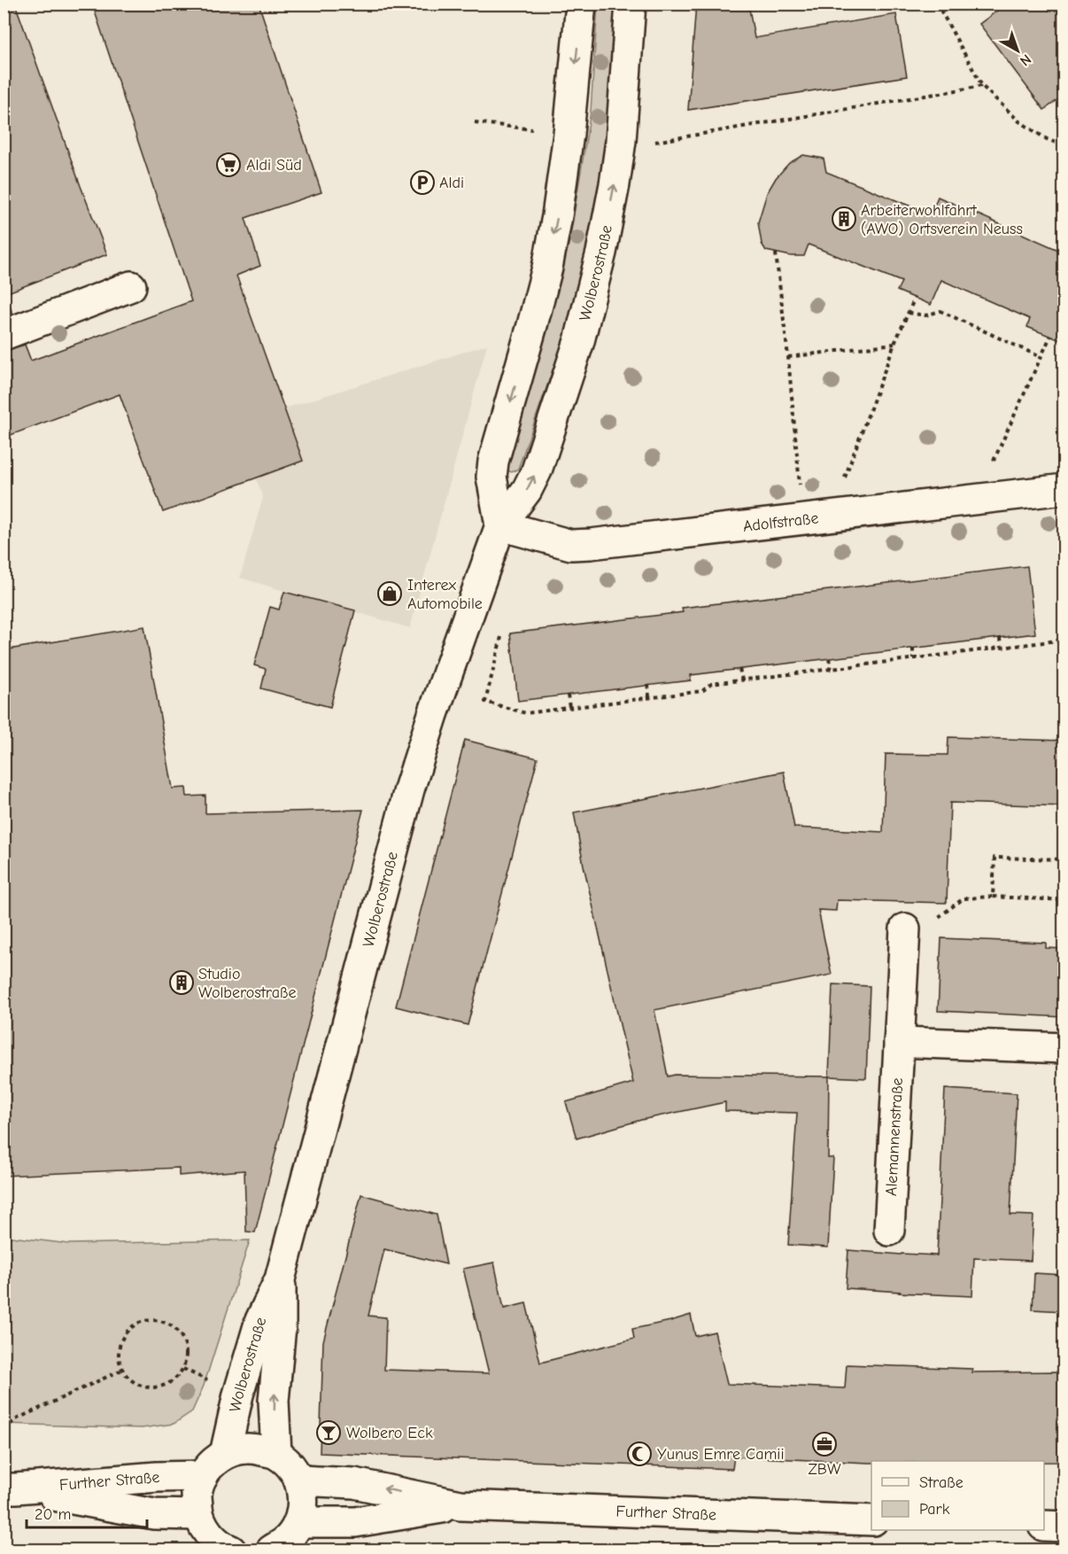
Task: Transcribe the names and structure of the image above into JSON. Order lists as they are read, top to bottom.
{
  "streets": {
    "street": [
      "Wolberostraße",
      "Adolfstraße",
      "Alemannenstraße",
      "Further Straße"
    ]
  },
  "crossings": [
    ["Wolberostraße", "Adolfstraße"]
  ],
  "places": {
    "supermarket": ["Aldi Süd"],
    "parking": ["Aldi"],
    "building": ["Arbeiterwohlfahrt (AWO) Ortsverein Neuss", "Studio Wolberostraße"],
    "shop": ["Interex Automobile"],
    "bar": ["Wolbero Eck"],
    "office": ["ZBW"],
    "mosque": ["Yunus Emre Camii"]
  },
  "legend": ["Straße", "Park"],
  "scale_bar": "20 m",
  "north": "bottom right"
}
